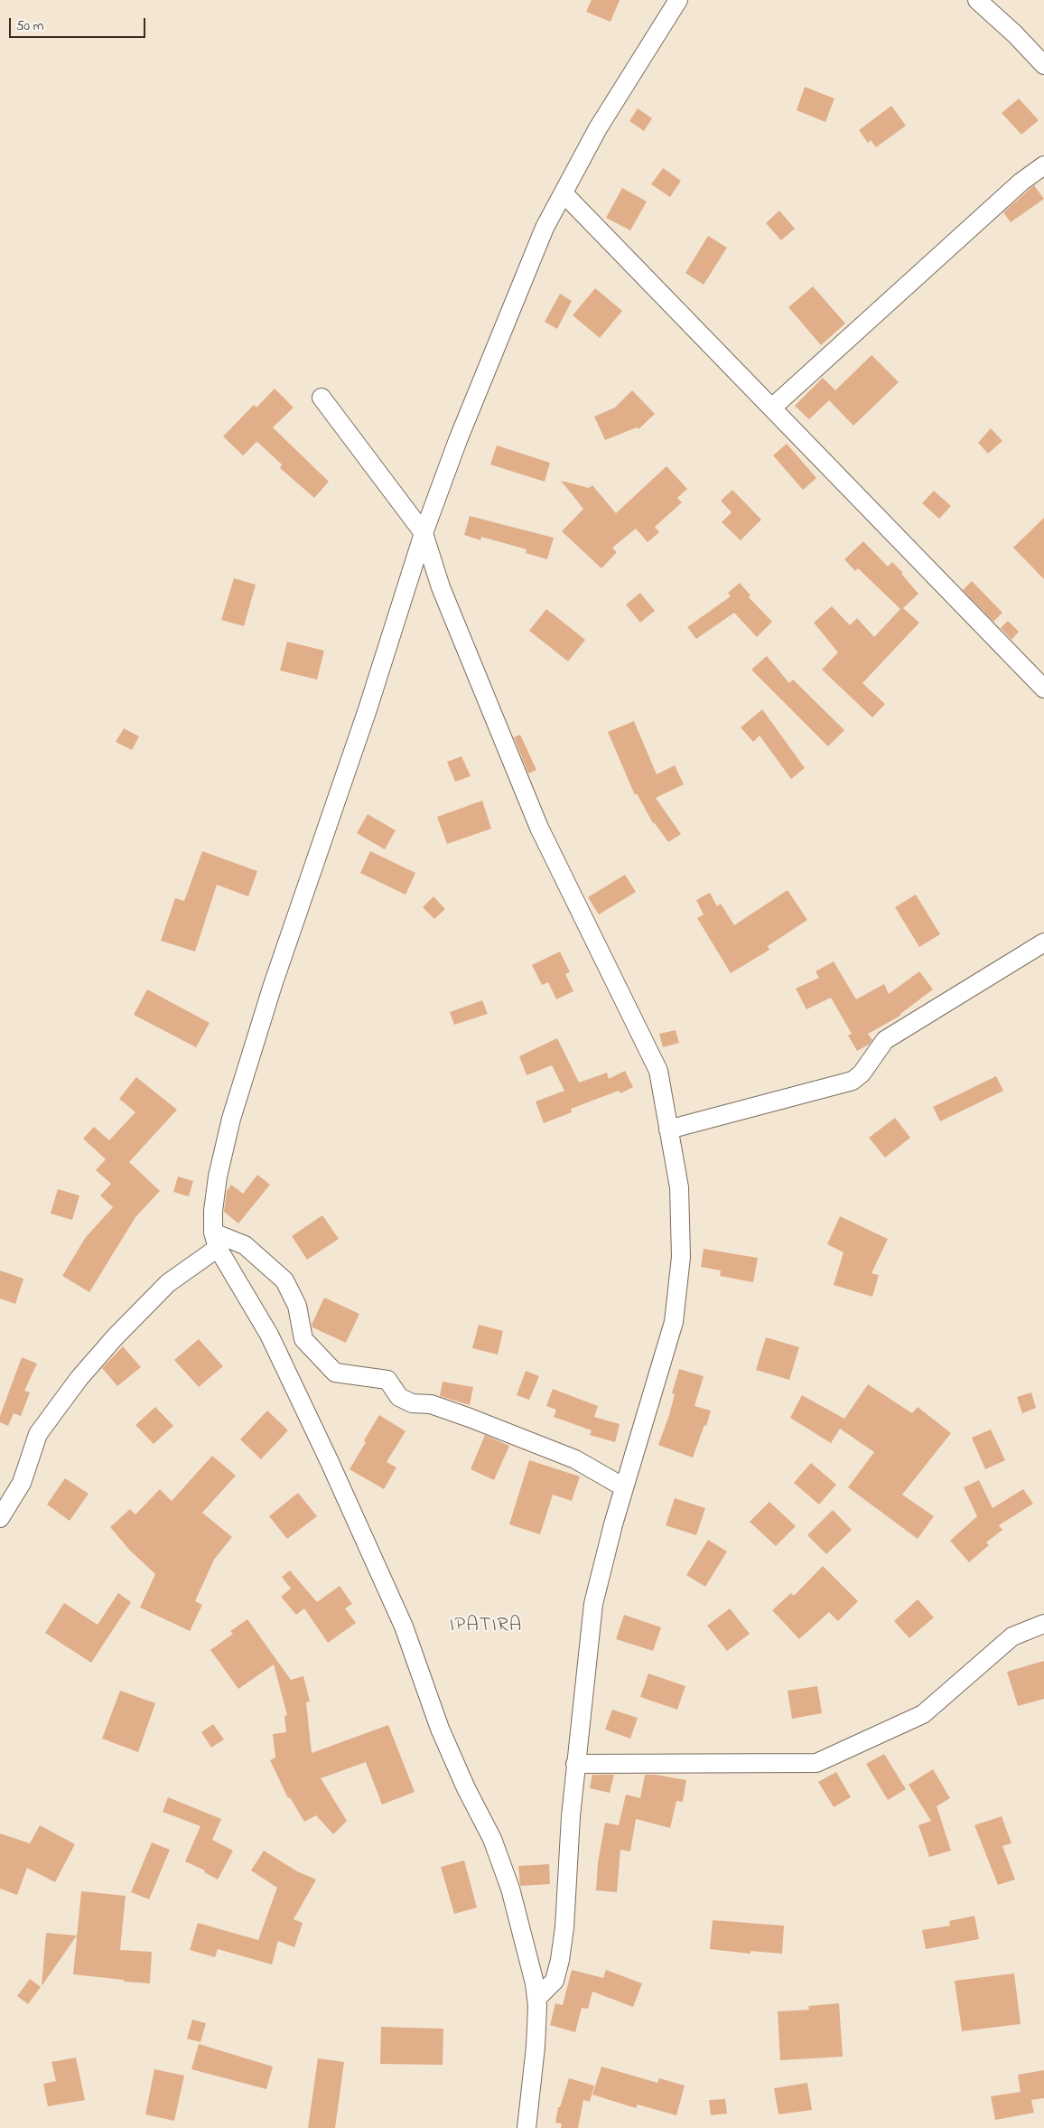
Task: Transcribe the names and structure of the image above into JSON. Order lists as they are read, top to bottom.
{
  "districts": ["IPATIRA"],
  "scale_bar": "50 m"
}
